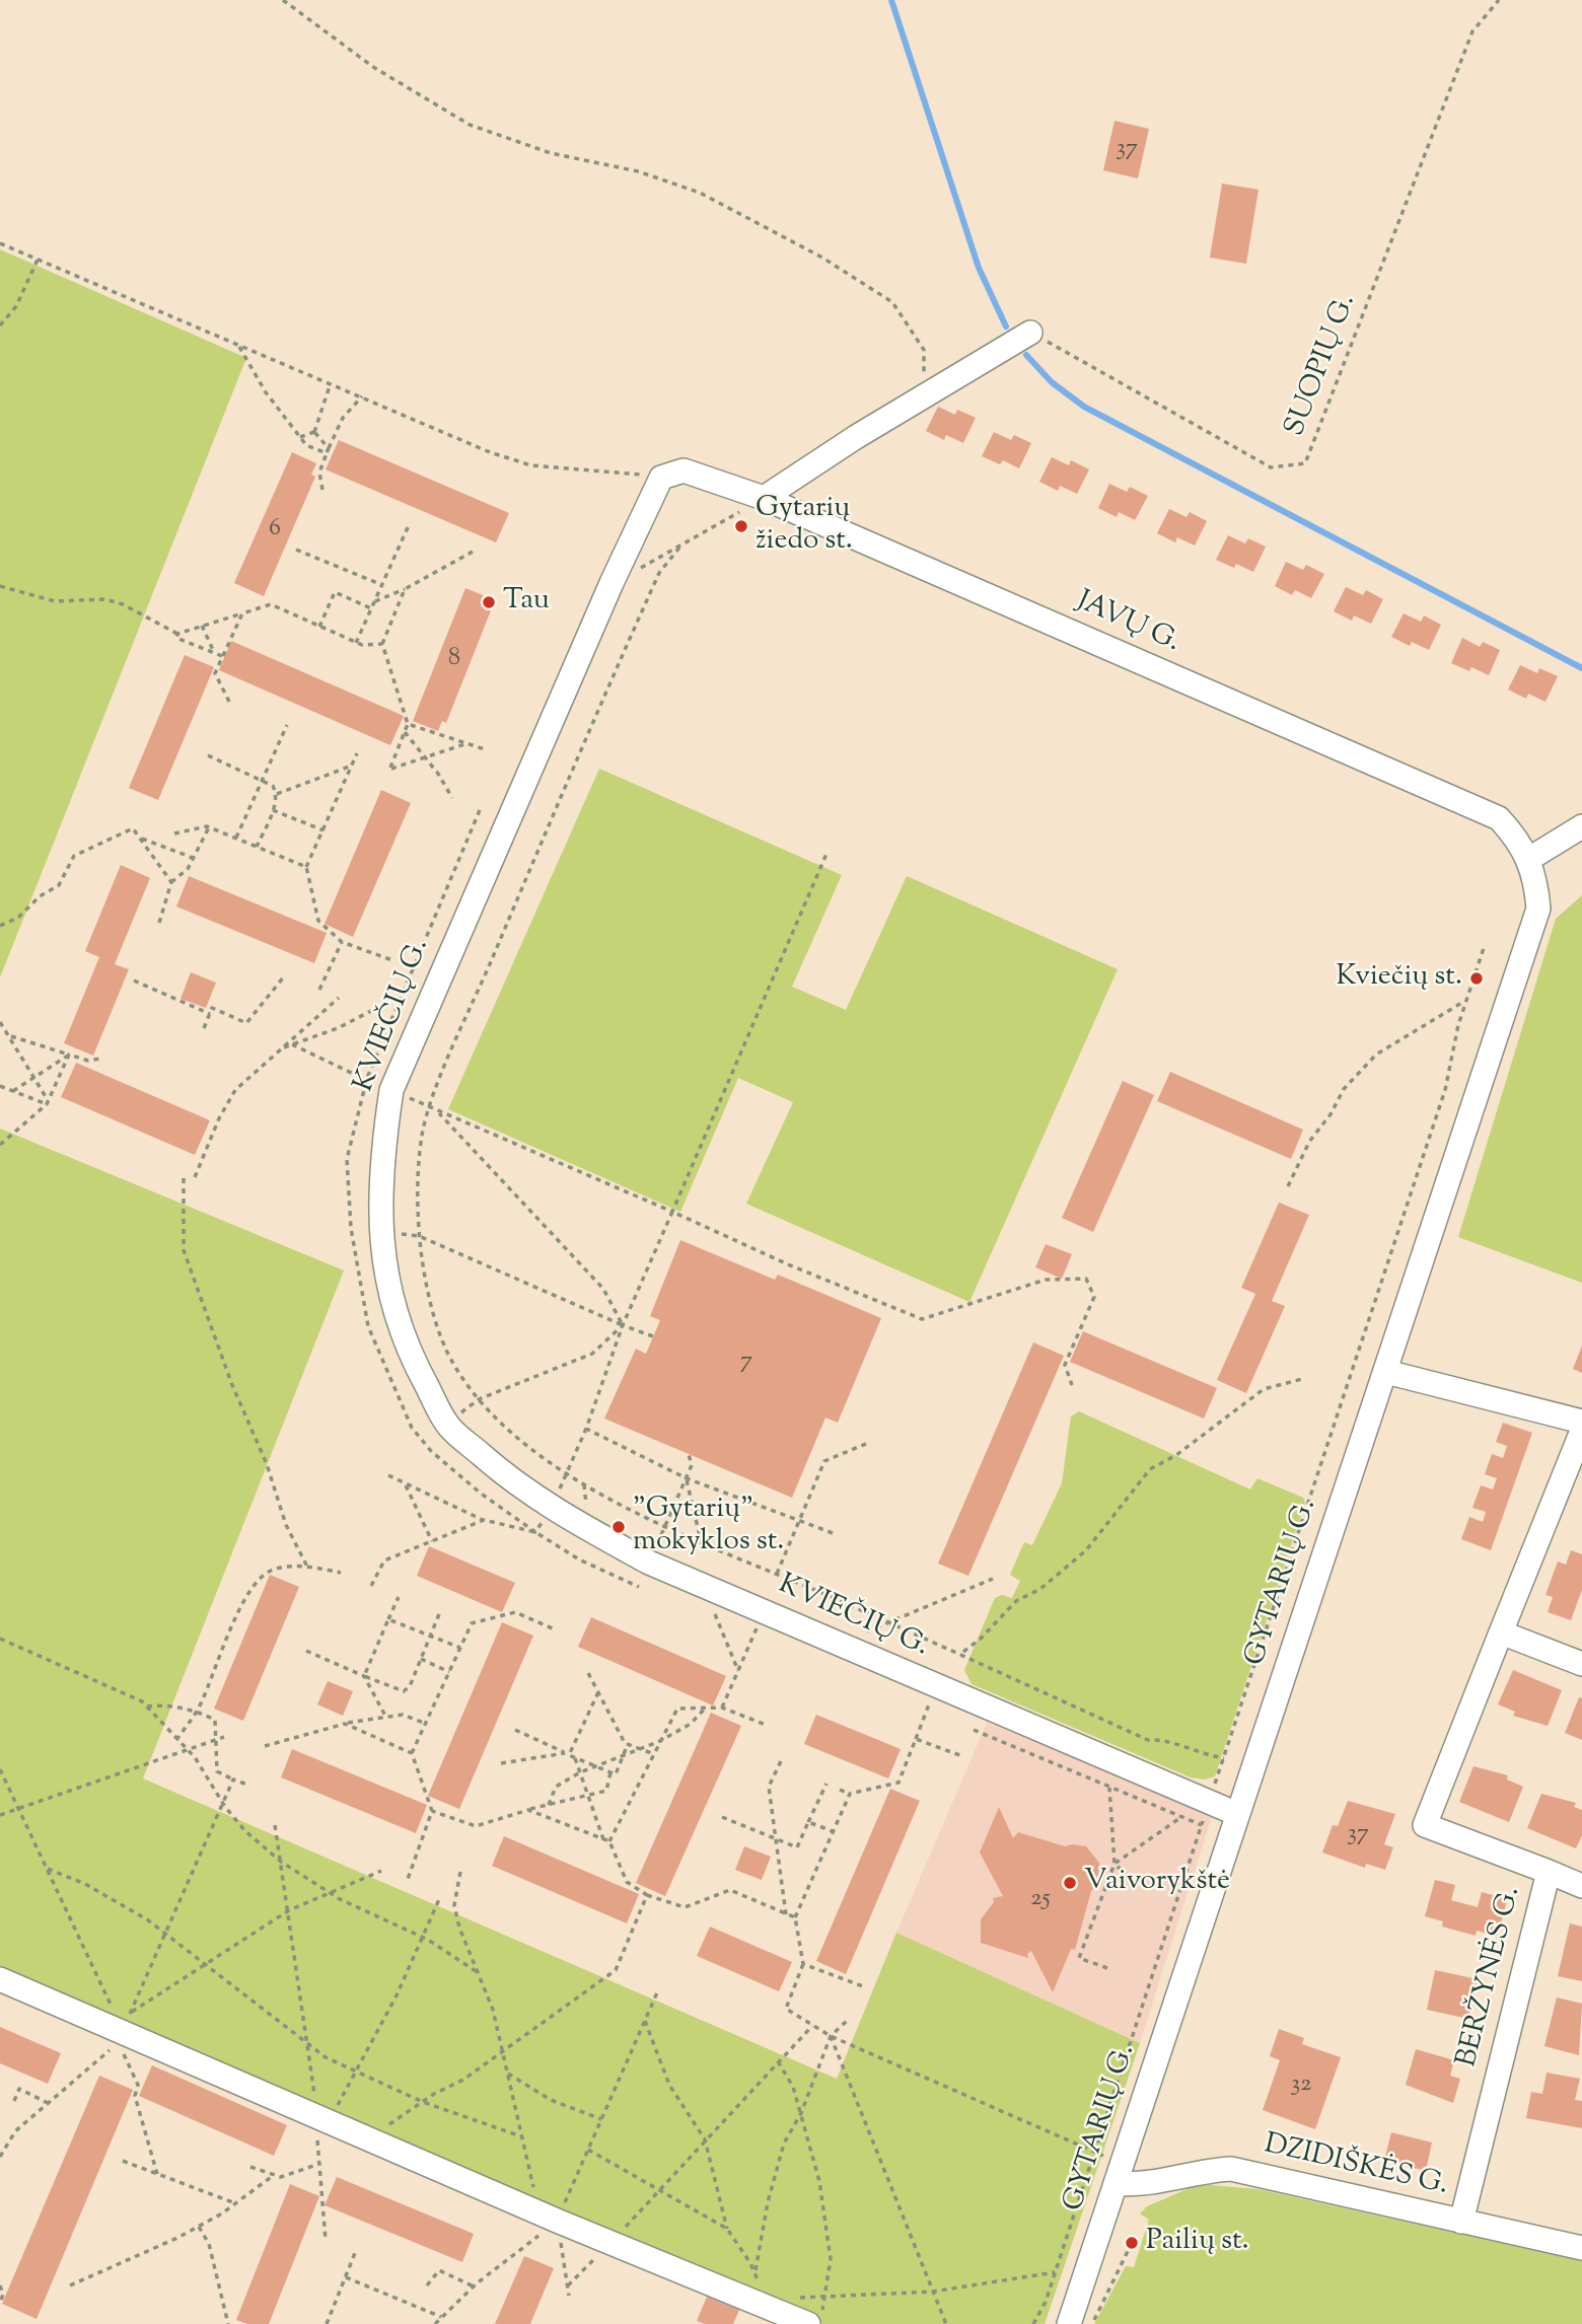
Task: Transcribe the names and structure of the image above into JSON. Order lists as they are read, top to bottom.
{
  "streets": {
    "street": [
      "JAVŲ G.",
      "KVIEČIŲ G.",
      "GYTARIŲ G.",
      "BERŽYNĖS G.",
      "DZIDIŠKĖS G."
    ],
    "path": ["SUOPIŲ G."]
  },
  "crossings": [
    ["JAVŲ G.", "KVIEČIŲ G."],
    ["JAVŲ G.", "GYTARIŲ G."],
    ["KVIEČIŲ G.", "GYTARIŲ G."],
    ["GYTARIŲ G.", "DZIDIŠKĖS G."],
    ["BERŽYNĖS G.", "DZIDIŠKĖS G."]
  ],
  "places": [
    "Gytarių žiedo st.",
    "Tau",
    "Kviečių st.",
    "\"Gytarių\" mokyklos st.",
    "Vaivorykštė",
    "Pailių st."
  ],
  "house_numbers": [
    "37",
    "6",
    "8",
    "7",
    "37",
    "25",
    "32"
  ]
}
